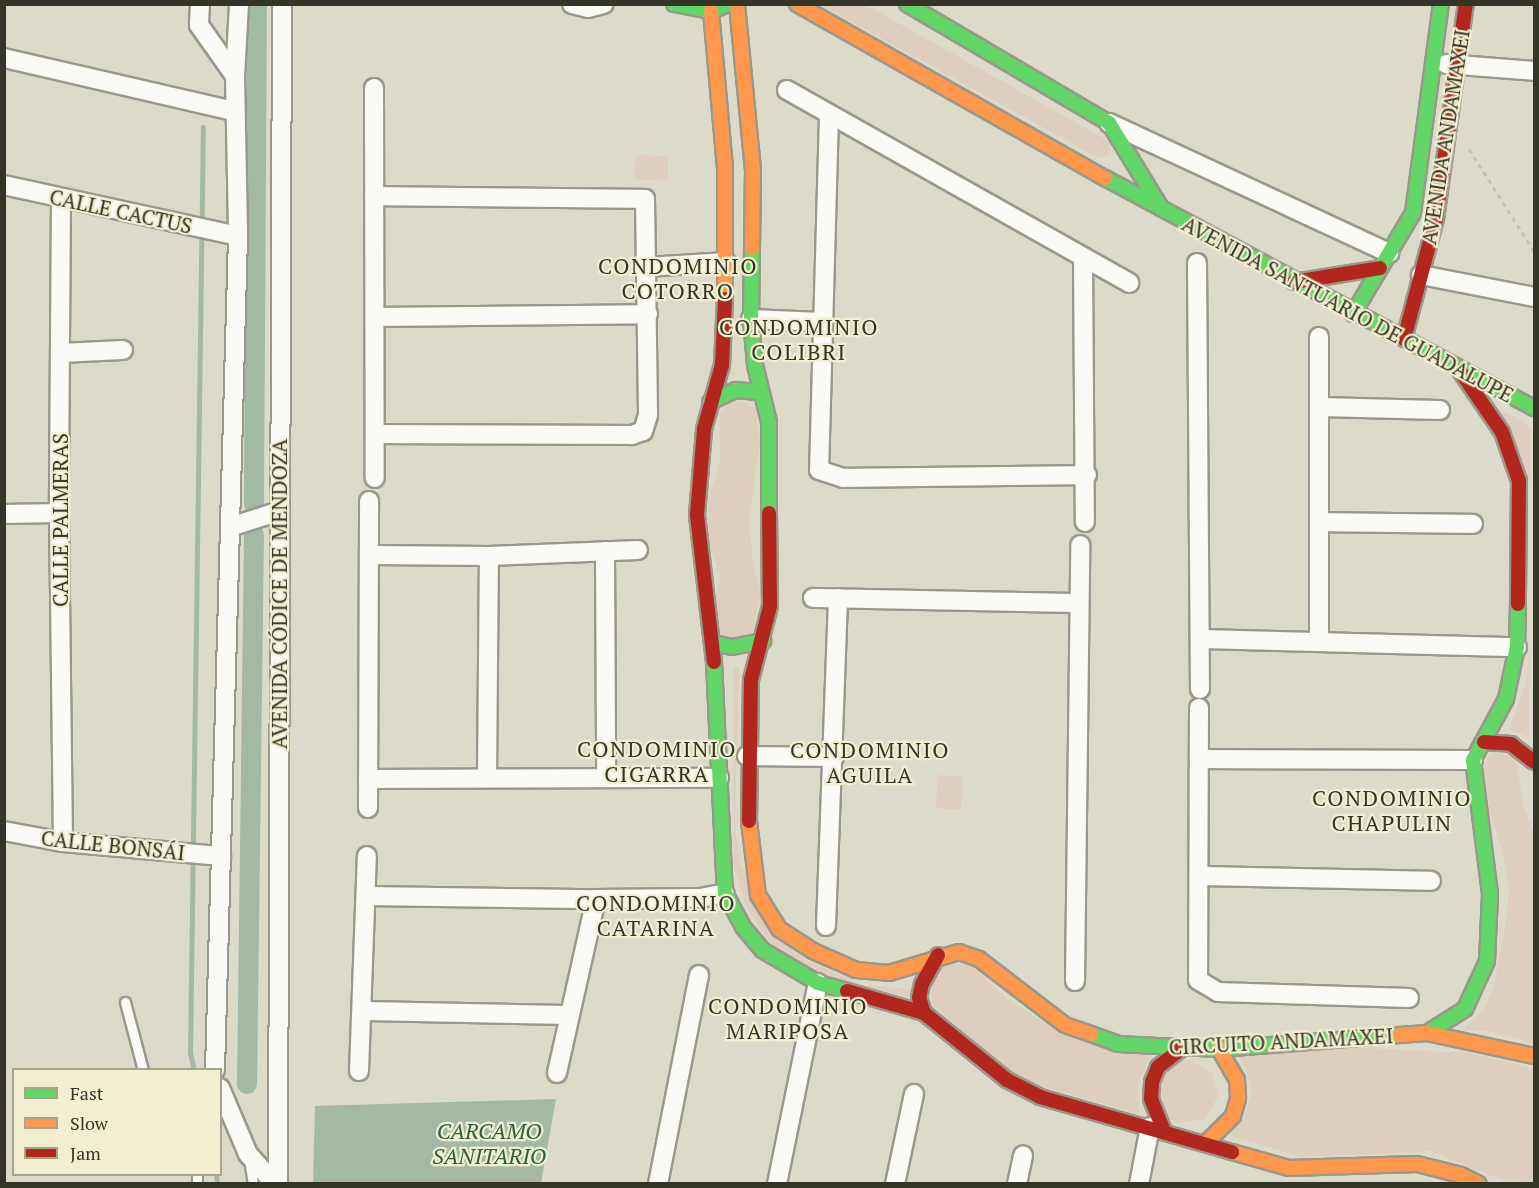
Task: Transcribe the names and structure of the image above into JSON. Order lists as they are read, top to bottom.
{
  "streets": {
    "street": [
      "AVENIDA ANDAMAXEI",
      "CALLE CACTUS",
      "AVENIDA SANTUARIO DE GUADALUPE",
      "CALLE PALMERAS",
      "AVENIDA CÓDICE DE MENDOZA",
      "CALLE BONSÁI",
      "CIRCUITO ANDAMAXEI"
    ]
  },
  "crossings": [
    ["AVENIDA ANDAMAXEI", "AVENIDA SANTUARIO DE GUADALUPE"],
    ["CALLE CACTUS", "CALLE PALMERAS"],
    ["CALLE PALMERAS", "CALLE BONSÁI"]
  ],
  "districts": [
    "CONDOMINIO COTORRO",
    "CONDOMINIO COLIBRI",
    "CONDOMINIO CIGARRA",
    "CONDOMINIO AGUILA",
    "CONDOMINIO CHAPULIN",
    "CONDOMINIO CATARINA",
    "CONDOMINIO MARIPOSA"
  ],
  "water": ["CARCAMO SANITARIO"],
  "legend": ["Fast", "Slow", "Jam"]
}
